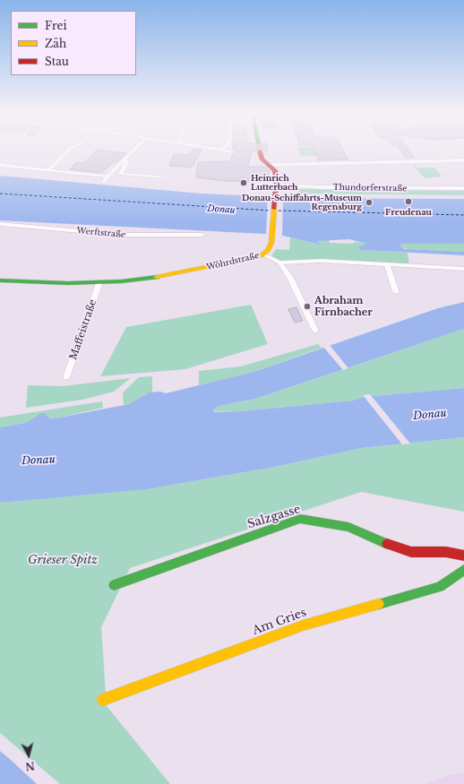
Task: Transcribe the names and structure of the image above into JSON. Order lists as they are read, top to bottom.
{
  "streets": {
    "street": [
      "Thundorferstraße",
      "Werftstraße",
      "Wöhrdstraße",
      "Maffeistraße",
      "Salzgasse",
      "Am Gries"
    ]
  },
  "crossings": [
    ["Wöhrdstraße", "Maffeistraße"]
  ],
  "water": ["Donau"],
  "parks": ["Grieser Spitz"],
  "places": [
    "Heinrich Lutterbach",
    "Freudenau",
    "Donau-Schiffahrts-Museum Regensburg",
    "Abraham Firnbacher"
  ],
  "legend": ["Frei", "Zäh", "Stau"],
  "north": "bottom"
}
